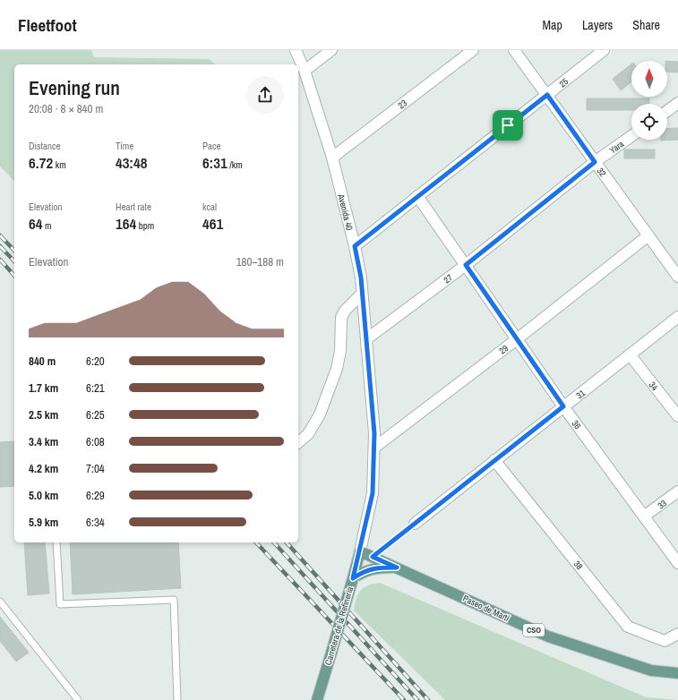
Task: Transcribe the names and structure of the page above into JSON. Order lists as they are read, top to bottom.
{
  "streets": {
    "main road": ["Paseo de Martí", "Carretera de la Refinería", "CSO"],
    "street": [
      "25",
      "23",
      "Yara",
      "32",
      "Avenida 40",
      "27",
      "29",
      "34",
      "31",
      "36",
      "33",
      "38"
    ]
  },
  "crossings": [
    ["25", "32"],
    ["25", "Avenida 40"],
    ["25", "36"],
    ["23", "Avenida 40"],
    ["Yara", "32"],
    ["Yara", "27"],
    ["32", "27"],
    ["32", "29"],
    ["Avenida 40", "27"],
    ["Avenida 40", "29"],
    ["Avenida 40", "Paseo de Martí"],
    ["Avenida 40", "Carretera de la Refinería"],
    ["27", "36"],
    ["29", "36"],
    ["34", "31"],
    ["31", "36"],
    ["31", "38"],
    ["36", "33"],
    ["Paseo de Martí", "Carretera de la Refinería"],
    ["Paseo de Martí", "CSO"],
    ["Carretera de la Refinería", "CSO"]
  ],
  "north": "top",
  "page": {
    "header": "Fleetfoot",
    "nav": ["Map", "Layers", "Share"],
    "heading": ["Evening run", "20:08 · 8 × 840 m"],
    "stats": [
      ["Distance", "6.72 km"],
      ["Time", "43:48"],
      ["Pace", "6:31 /km"],
      ["Elevation", "64 m"],
      ["Heart rate", "164 bpm"],
      ["kcal", "461"]
    ],
    "chart": ["Elevation", "180–188 m"],
    "list": [
      {
        "name": "840 m",
        "note": "6:20"
      },
      {
        "name": "1.7 km",
        "note": "6:21"
      },
      {
        "name": "2.5 km",
        "note": "6:25"
      },
      {
        "name": "3.4 km",
        "note": "6:08"
      },
      {
        "name": "4.2 km",
        "note": "7:04"
      },
      {
        "name": "5.0 km",
        "note": "6:29"
      },
      {
        "name": "5.9 km",
        "note": "6:34"
      }
    ]
  }
}
